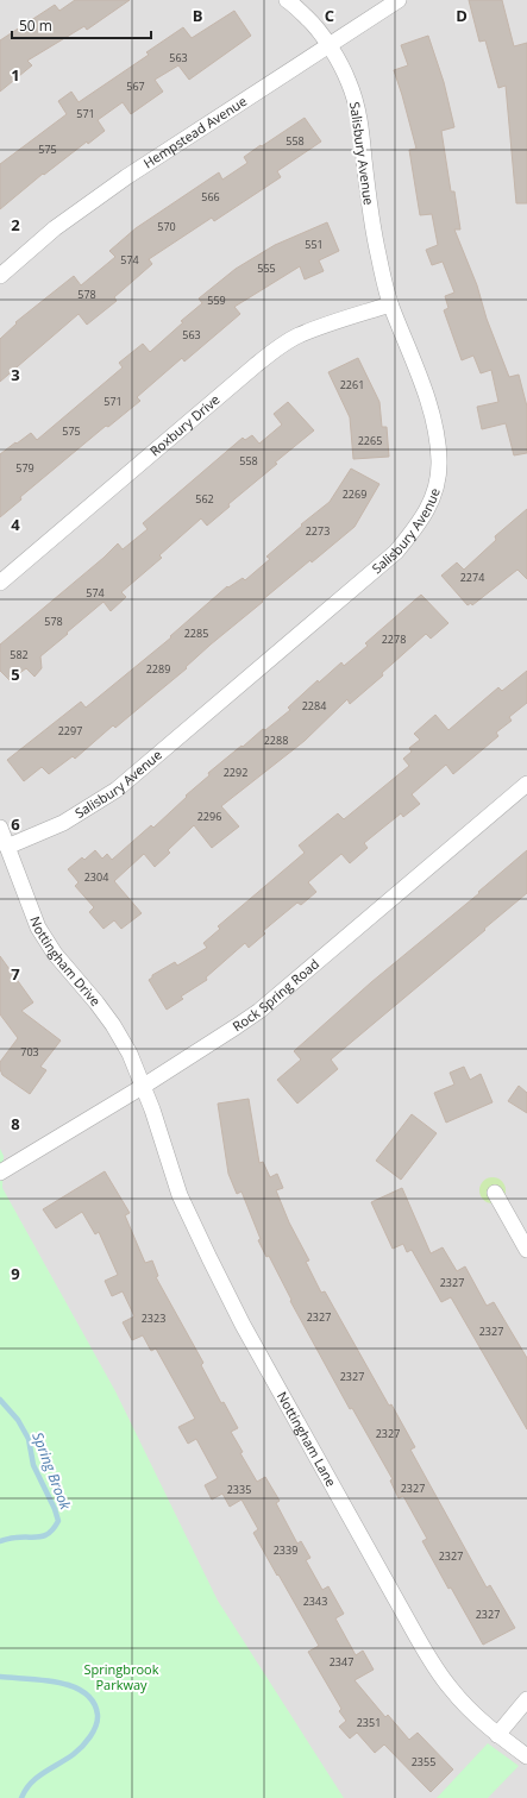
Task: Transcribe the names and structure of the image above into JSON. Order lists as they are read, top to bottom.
{
  "streets": {
    "street": [
      "Hempstead Avenue",
      "Salisbury Avenue",
      "Roxbury Drive",
      "Nottingham Drive",
      "Rock Spring Road",
      "Nottingham Lane"
    ]
  },
  "crossings": [
    ["Hempstead Avenue", "Salisbury Avenue"],
    ["Salisbury Avenue", "Roxbury Drive"],
    ["Salisbury Avenue", "Nottingham Drive"],
    ["Nottingham Drive", "Rock Spring Road"],
    ["Nottingham Drive", "Nottingham Lane"],
    ["Rock Spring Road", "Nottingham Lane"]
  ],
  "water": ["Spring Brook"],
  "parks": ["Springbrook Parkway"],
  "house_numbers": [
    "563",
    "567",
    "571",
    "558",
    "575",
    "566",
    "570",
    "551",
    "574",
    "555",
    "578",
    "559",
    "563",
    "2261",
    "571",
    "575",
    "2265",
    "558",
    "579",
    "2269",
    "562",
    "2273",
    "2274",
    "574",
    "578",
    "2285",
    "2278",
    "582",
    "2289",
    "2284",
    "2297",
    "2288",
    "2292",
    "2296",
    "2304",
    "703",
    "2327",
    "2327",
    "2323",
    "2327",
    "2327",
    "2327",
    "2327",
    "2335",
    "2339",
    "2327",
    "2343",
    "2327",
    "2347",
    "2351",
    "2355"
  ],
  "scale_bar": "50 m",
  "grid": {
    "columns": ["B", "C", "D"],
    "rows": [
      "1",
      "2",
      "3",
      "4",
      "5",
      "6",
      "7",
      "8",
      "9"
    ]
  }
}
